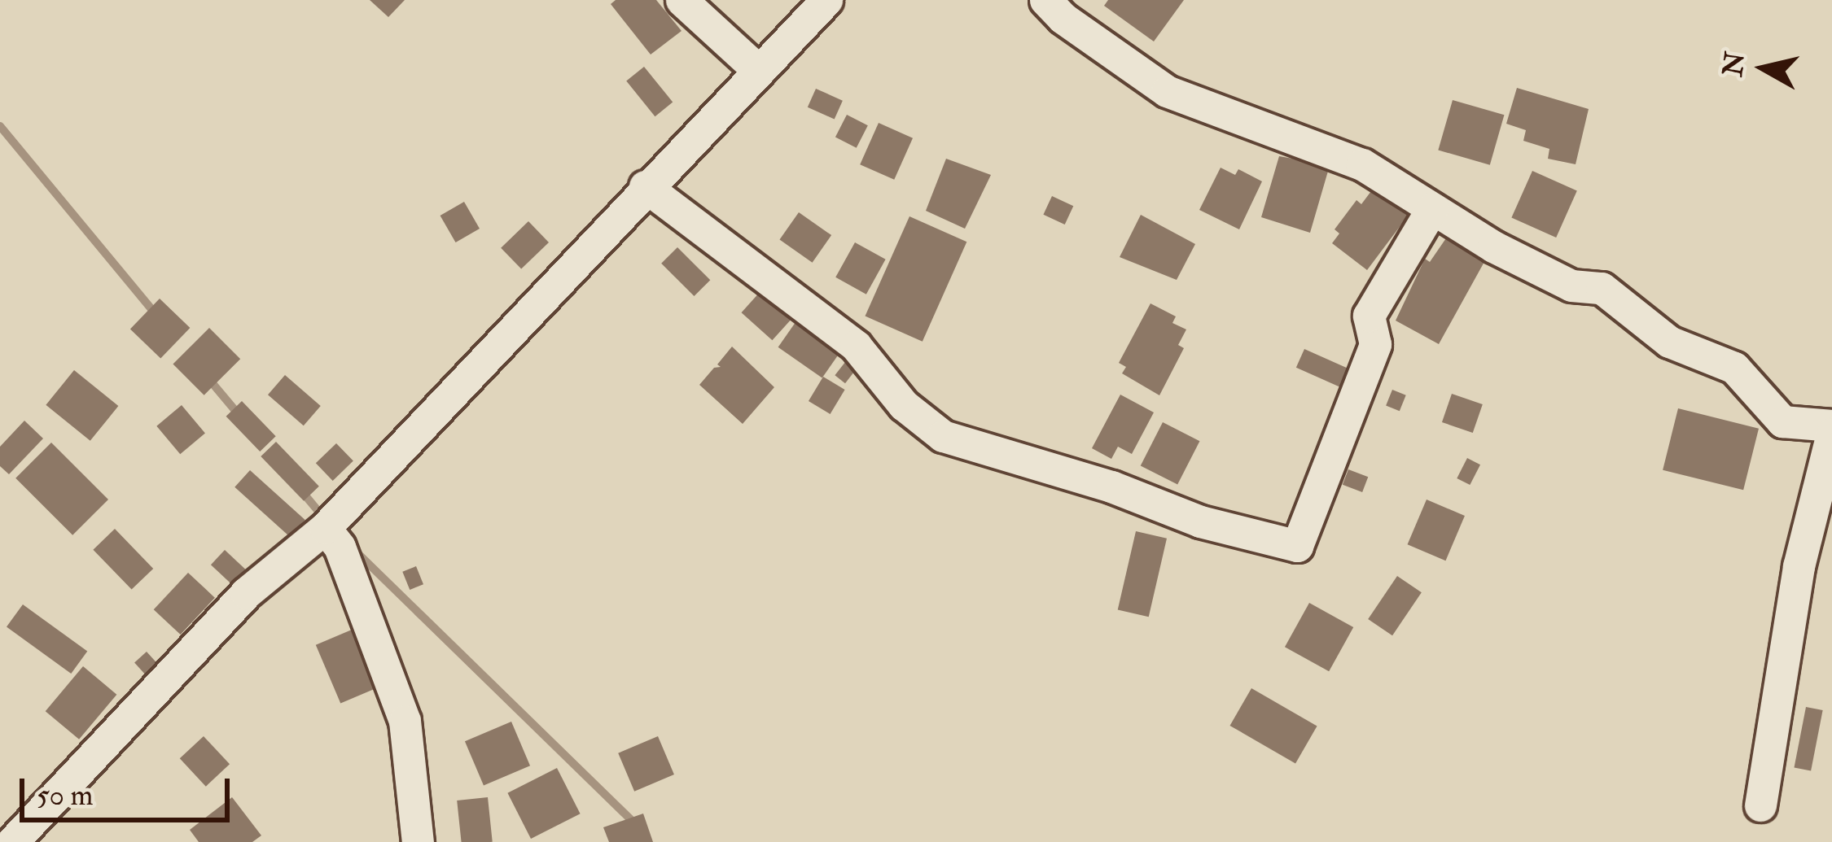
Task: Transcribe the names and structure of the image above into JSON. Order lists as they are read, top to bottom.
{
  "scale_bar": "50 m",
  "north": "left"
}
